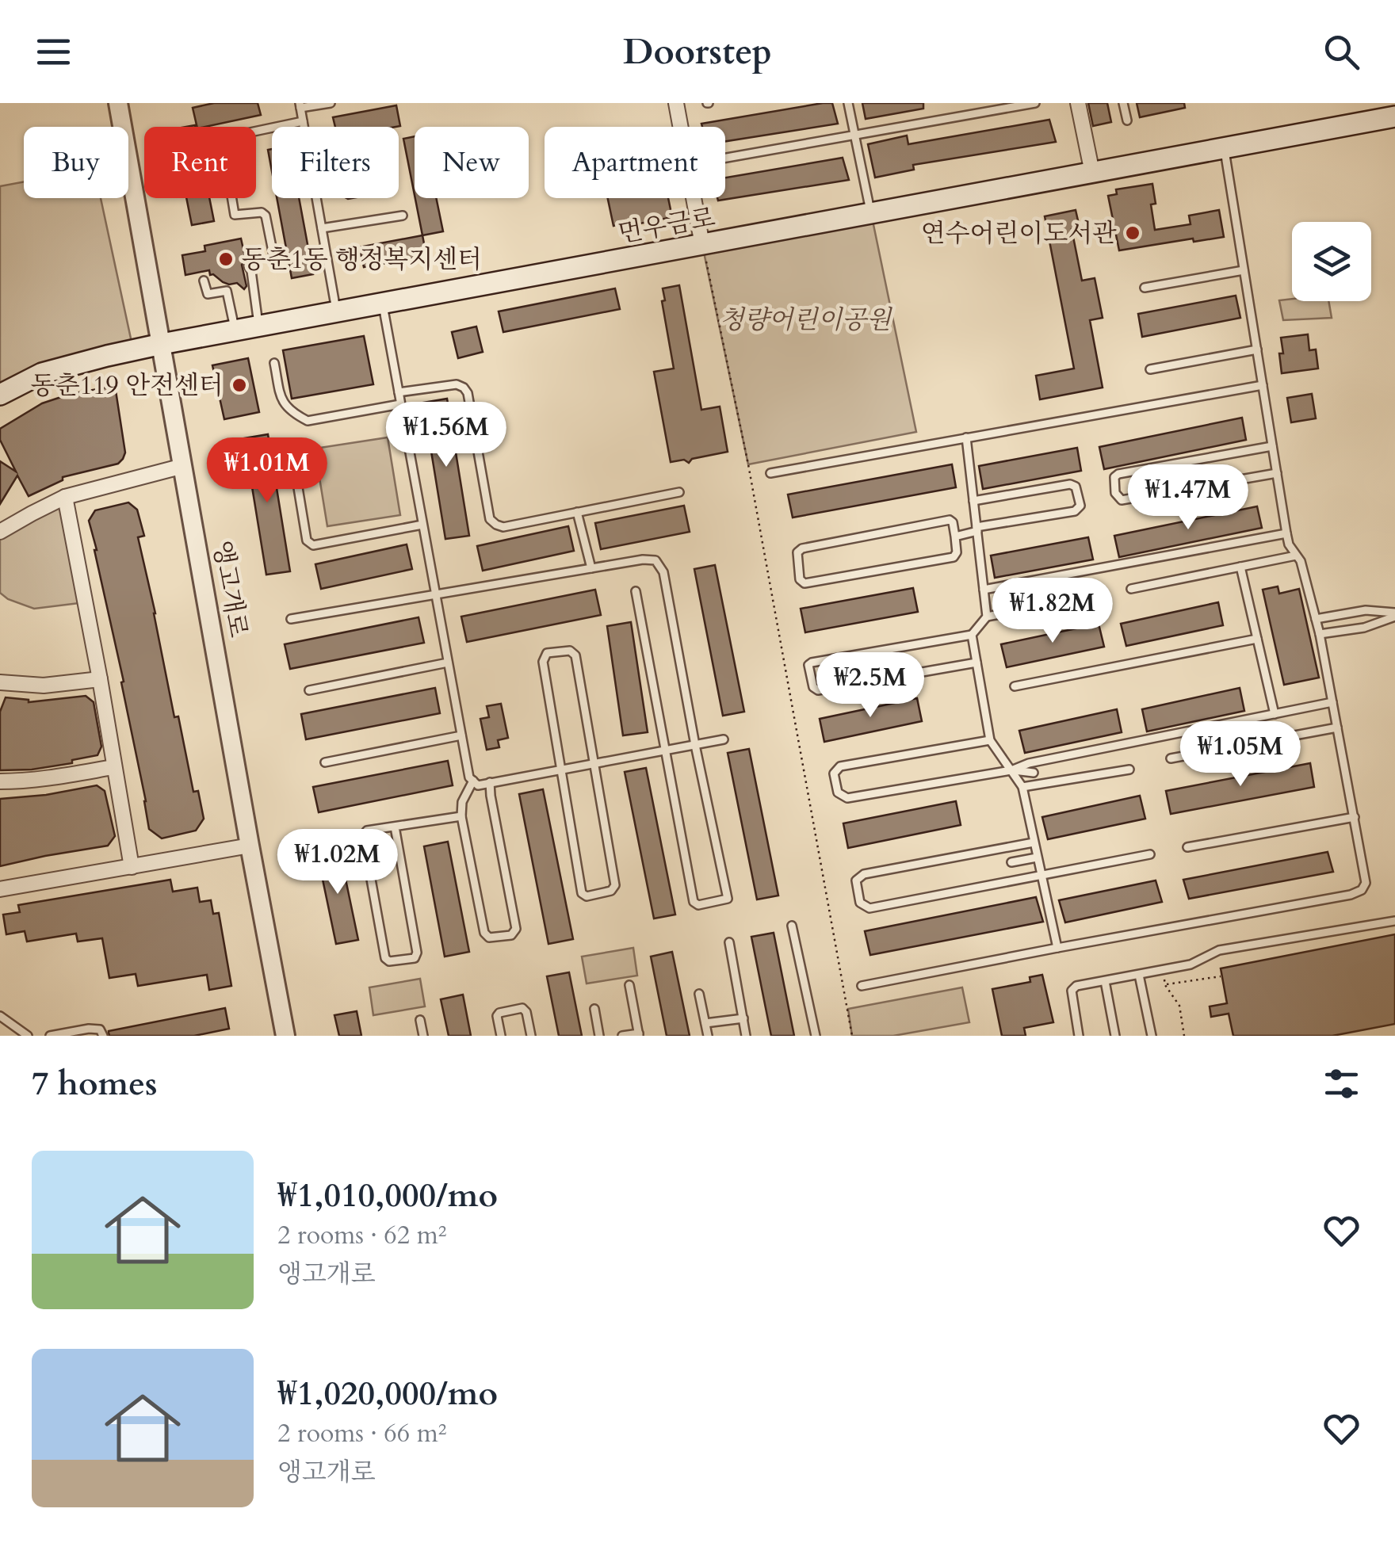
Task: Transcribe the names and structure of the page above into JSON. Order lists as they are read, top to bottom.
{
  "streets": {
    "main road": ["먼우금로"],
    "street": ["앵고개로"]
  },
  "crossings": [
    ["먼우금로", "앵고개로"]
  ],
  "parks": ["청량어린이공원"],
  "places": ["연수어린이도서관", "동춘1동 행정복지센터", "동춘119 안전센터"],
  "page": {
    "header": "Doorstep",
    "chip": [
      "Buy",
      "Rent",
      "Filters",
      "New",
      "Apartment"
    ],
    "price": [
      "₩1.56M",
      "₩1.01M",
      "₩1.47M",
      "₩1.82M",
      "₩2.5M",
      "₩1.05M",
      "₩1.02M"
    ],
    "heading": "7 homes",
    "list": [
      {
        "name": "₩1,010,000/mo",
        "note": "2 rooms · 62 m² · 앵고개로"
      },
      {
        "name": "₩1,020,000/mo",
        "note": "2 rooms · 66 m² · 앵고개로"
      }
    ]
  }
}
